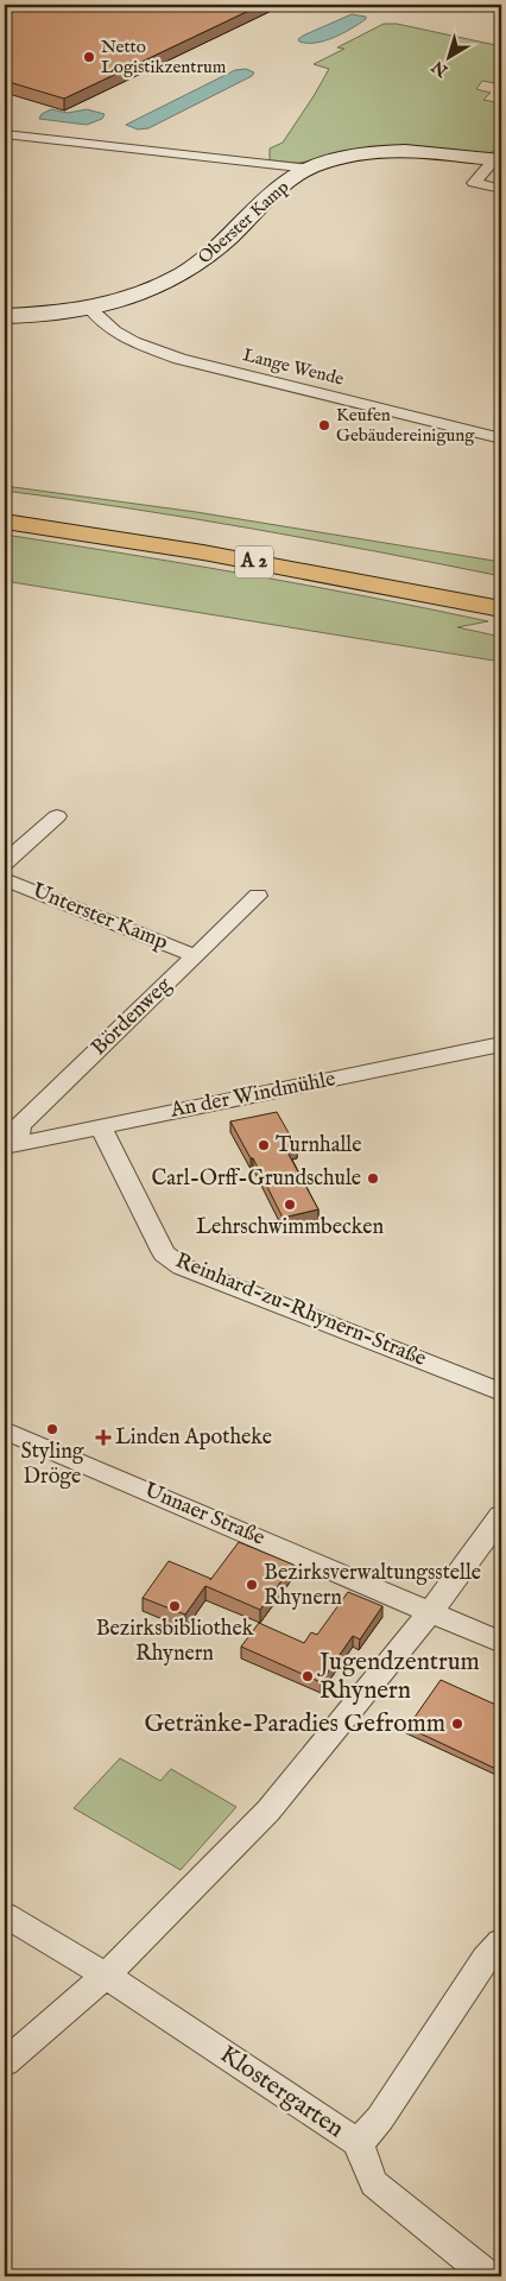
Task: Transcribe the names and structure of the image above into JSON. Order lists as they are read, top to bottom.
{
  "streets": {
    "highway": ["A 2"],
    "main road": ["Oberster Kamp"],
    "street": [
      "Lange Wende",
      "Unterster Kamp",
      "Bördenweg",
      "An der Windmühle",
      "Reinhard-zu-Rhynern-Straße",
      "Unnaer Straße",
      "Klostergarten"
    ]
  },
  "crossings": [
    ["Oberster Kamp", "Lange Wende"],
    ["Unterster Kamp", "Bördenweg"],
    ["Bördenweg", "An der Windmühle"],
    ["An der Windmühle", "Reinhard-zu-Rhynern-Straße"]
  ],
  "places": {
    "other": [
      "Netto Logistikzentrum",
      "Keufen Gebäudereinigung",
      "Turnhalle",
      "Carl-Orff-Grundschule",
      "Lehrschwimmbecken",
      "Styling Dröge",
      "Bezirksverwaltungsstelle Rhynern",
      "Bezirksbibliothek Rhynern",
      "Jugendzentrum Rhynern",
      "Getränke-Paradies Gefromm"
    ],
    "health": ["Linden Apotheke"]
  },
  "north": "bottom left"
}
